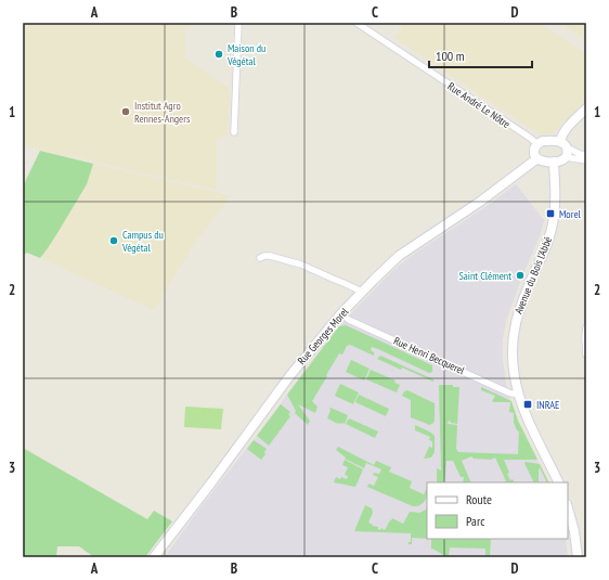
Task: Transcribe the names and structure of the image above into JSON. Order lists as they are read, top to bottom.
{
  "streets": {
    "street": [
      "Rue André Le Nôtre",
      "Avenue du Bois l'Abbé",
      "Rue Georges Morel",
      "Rue Henri Becquerel"
    ]
  },
  "crossings": [
    ["Avenue du Bois l'Abbé", "Rue Henri Becquerel"],
    ["Rue Georges Morel", "Rue Henri Becquerel"]
  ],
  "places": {
    "other": [
      "Maison du Végétal",
      "Institut Agro Rennes-Angers",
      "Campus du Végétal",
      "Saint Clément"
    ],
    "transit": ["Morel", "INRAE"]
  },
  "legend": ["Route", "Parc"],
  "scale_bar": "100 m",
  "grid": {
    "columns": [
      "A",
      "B",
      "C",
      "D"
    ],
    "rows": ["1", "2", "3"]
  }
}
